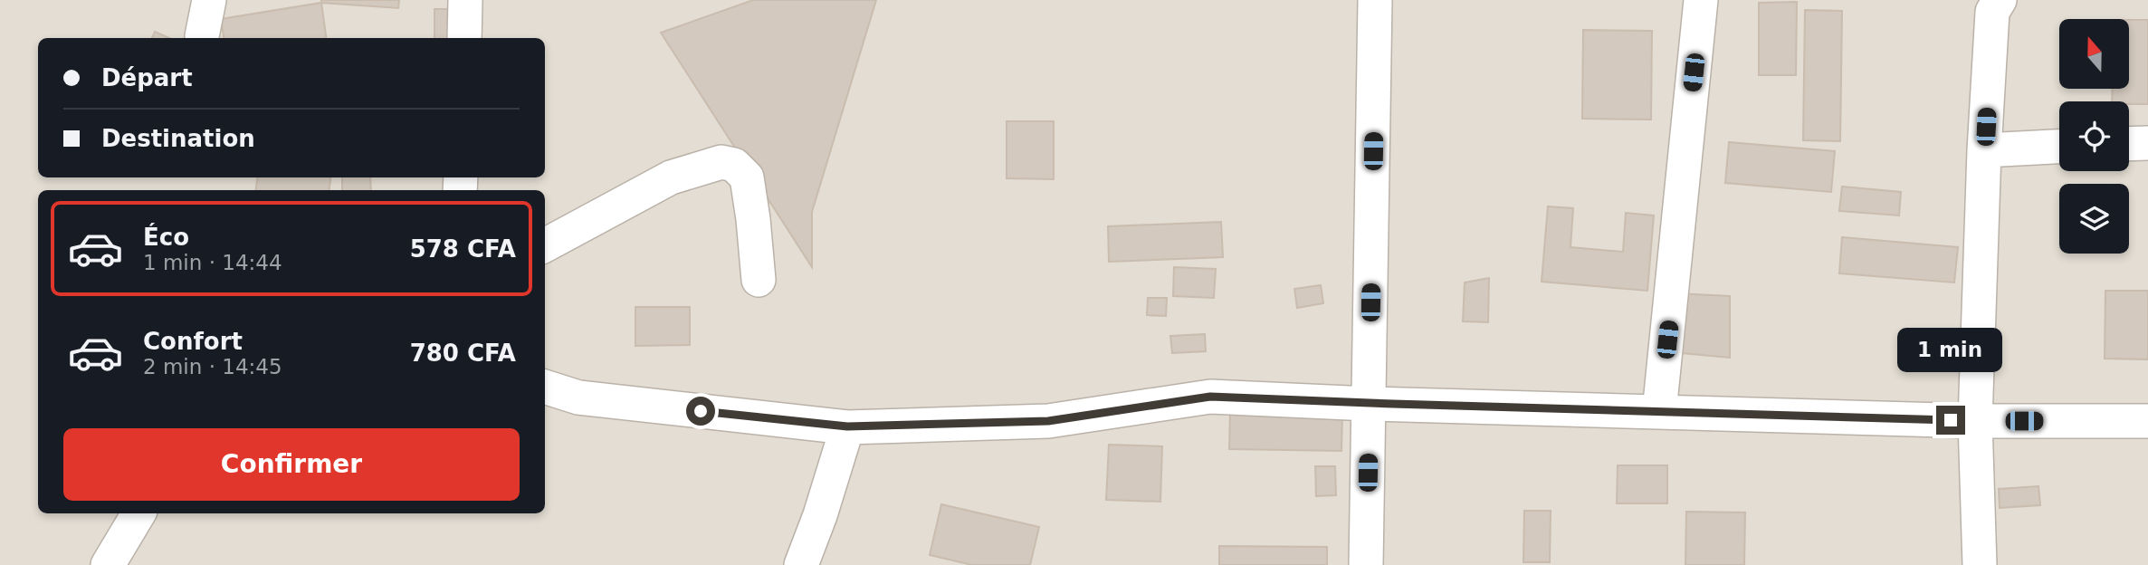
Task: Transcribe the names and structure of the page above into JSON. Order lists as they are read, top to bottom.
{
  "north": "top",
  "page": {
    "banner": ["Départ", "Destination"],
    "list": [
      {
        "name": "Éco",
        "note": "1 min · 14:44",
        "value": "578 CFA"
      },
      {
        "name": "Confort",
        "note": "2 min · 14:45",
        "value": "780 CFA"
      }
    ],
    "bubble": "1 min",
    "buttons": "Confirmer"
  }
}
